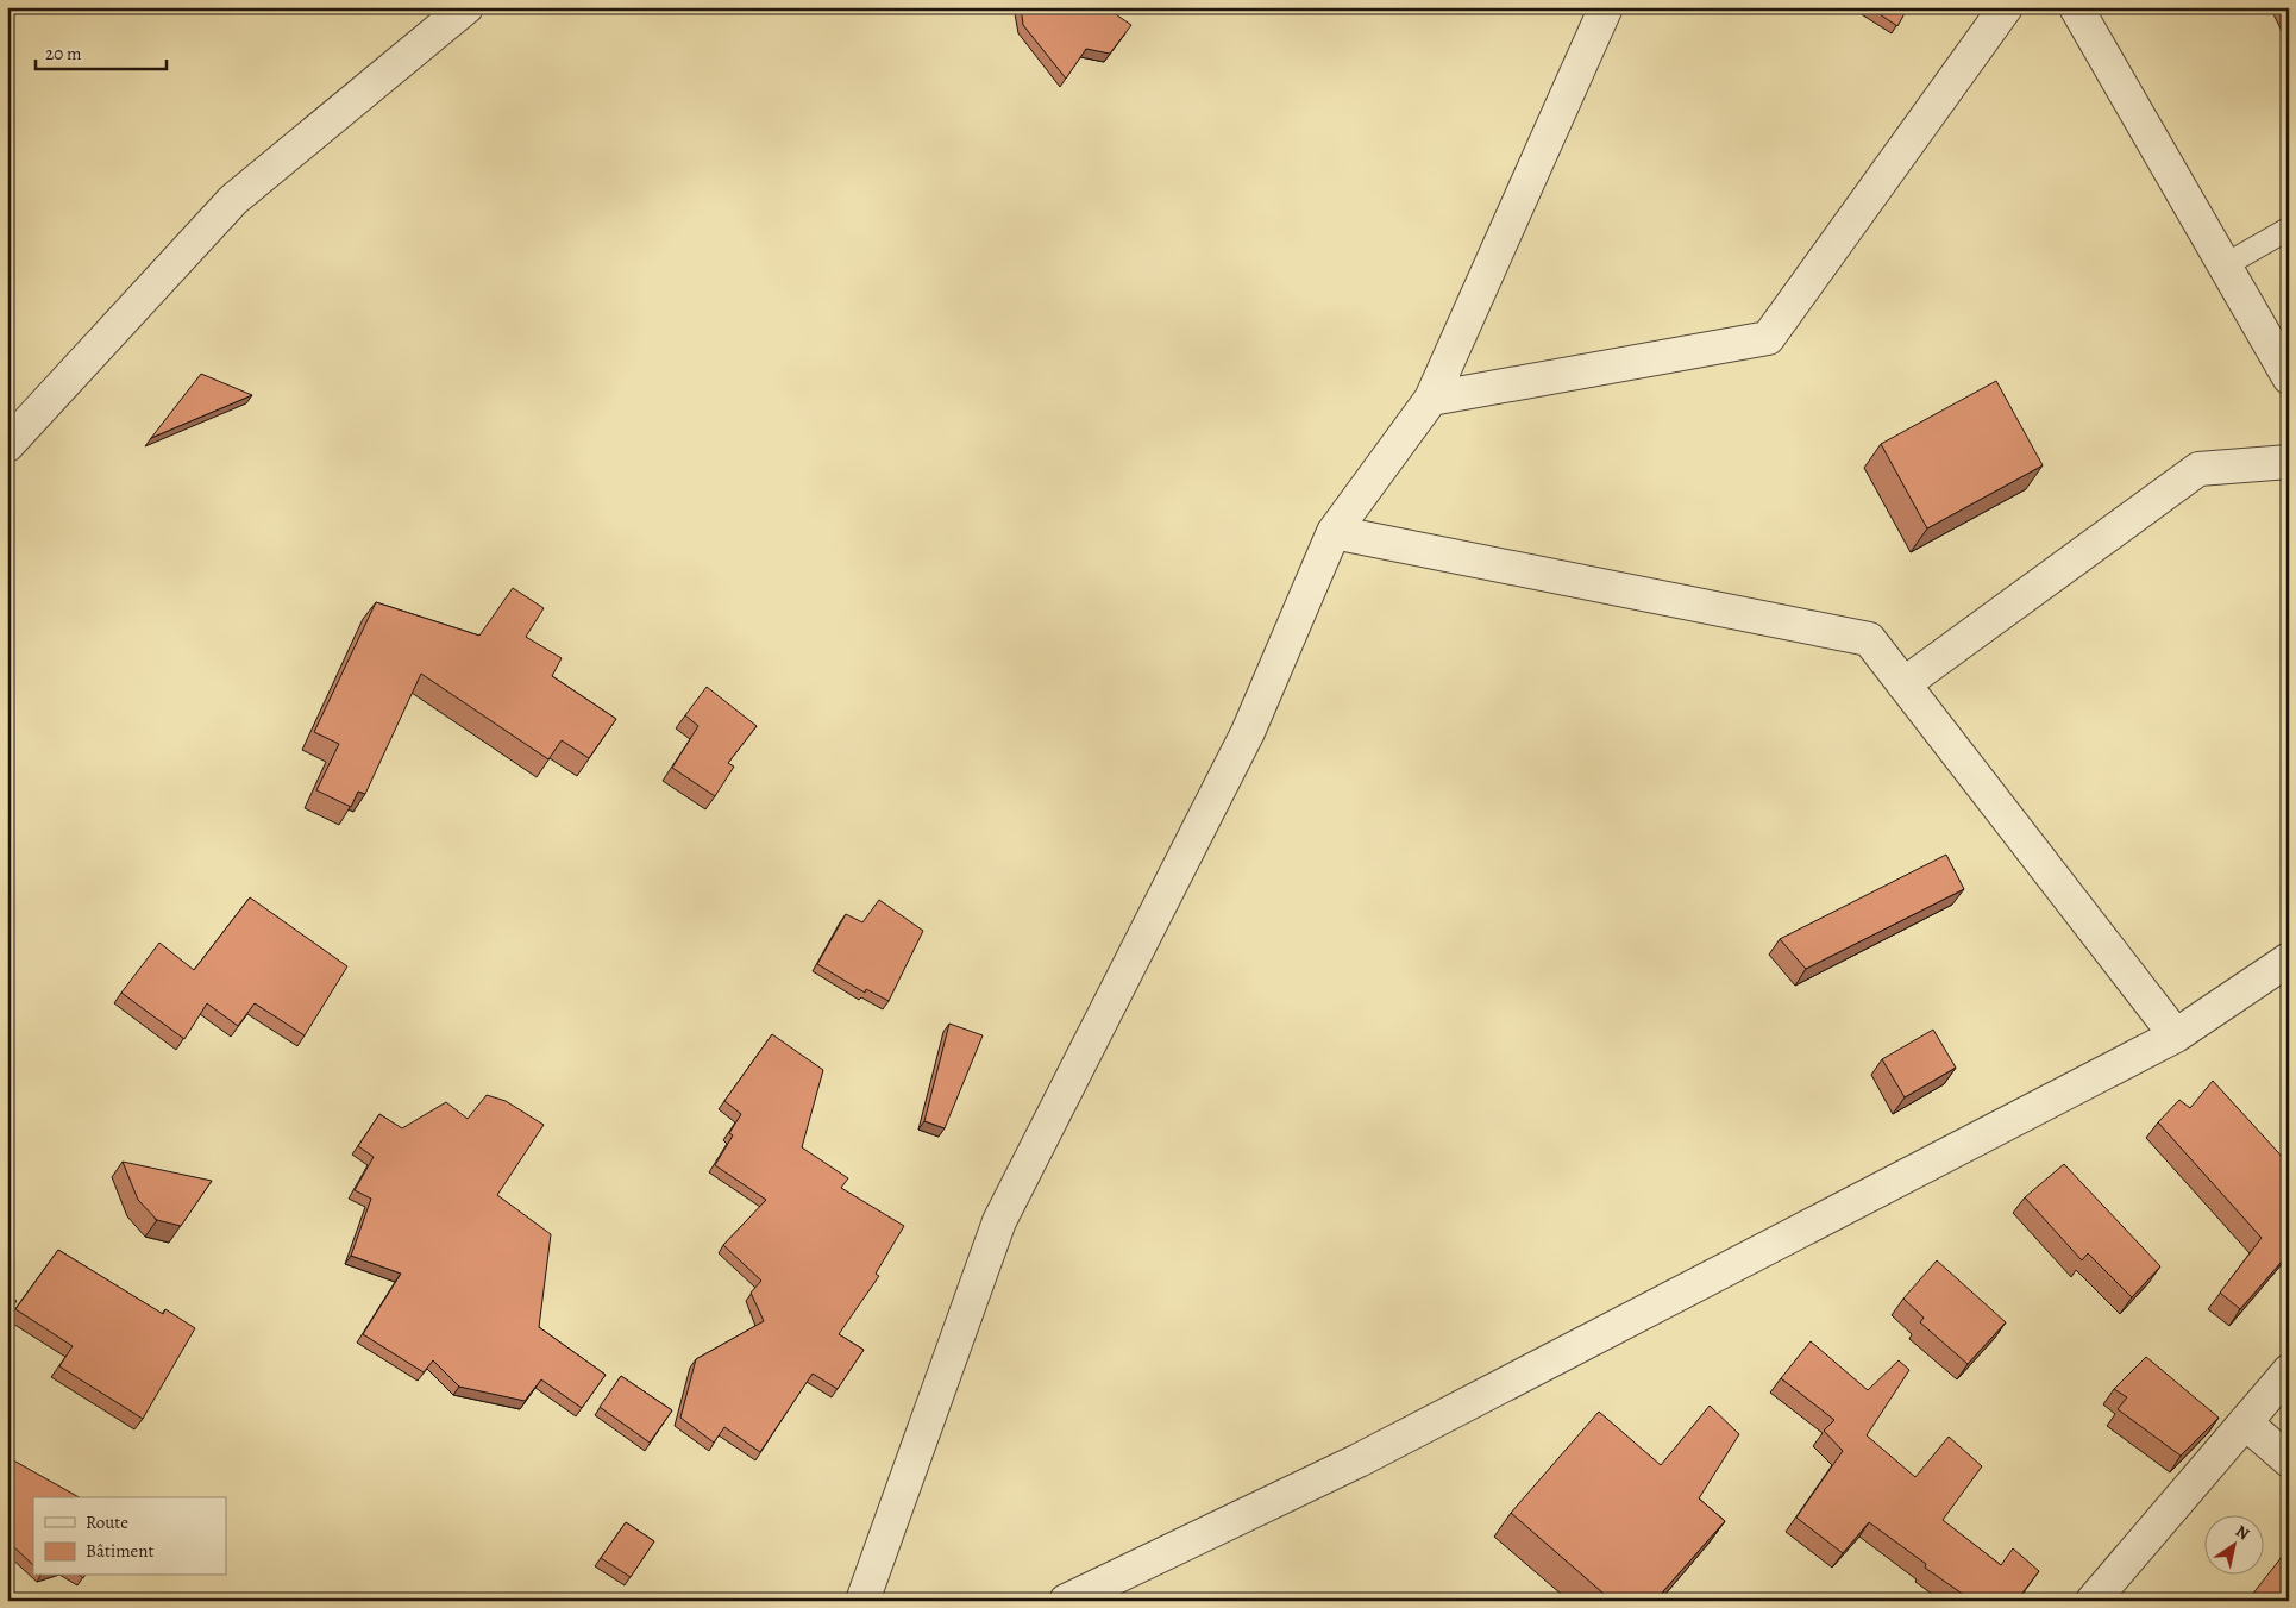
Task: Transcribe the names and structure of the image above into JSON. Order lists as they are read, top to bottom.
{
  "legend": ["Route", "Bâtiment"],
  "scale_bar": "20 m",
  "north": "top right"
}
